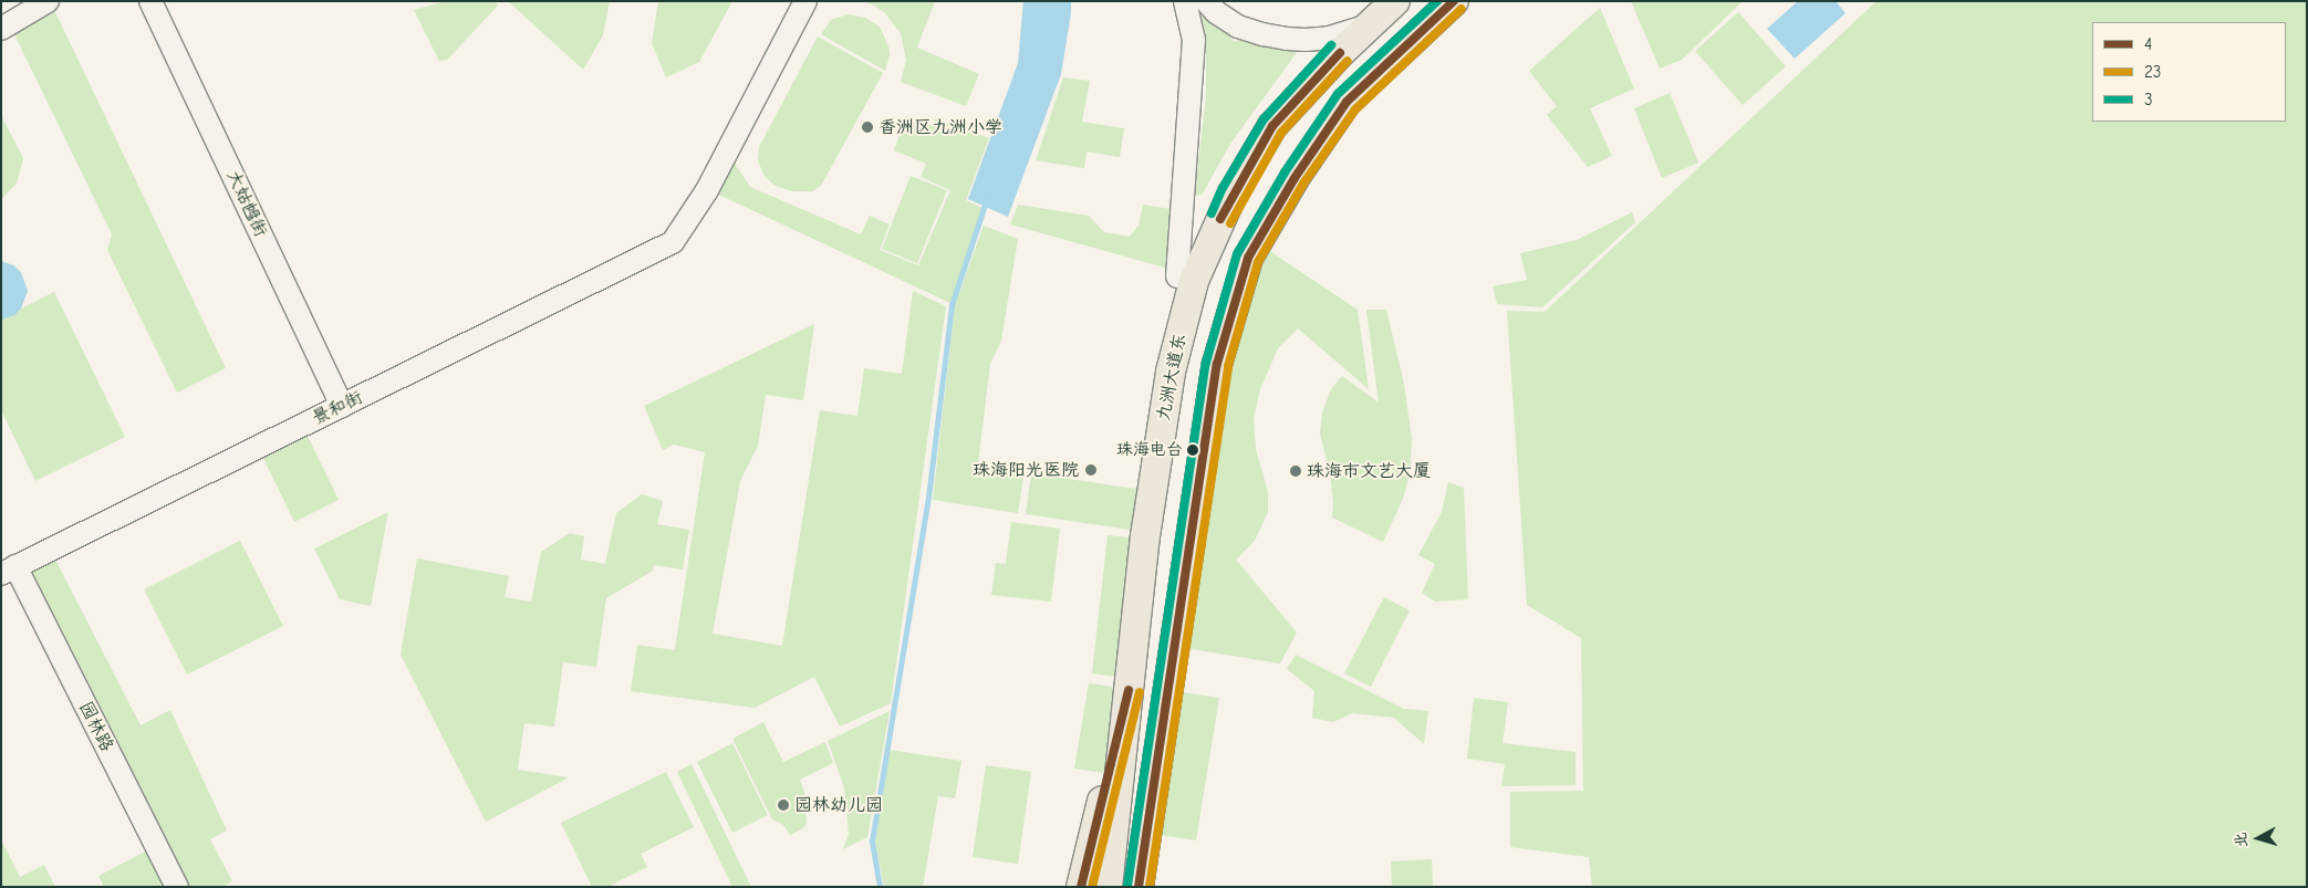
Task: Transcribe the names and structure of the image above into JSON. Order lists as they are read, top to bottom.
{
  "streets": {
    "main road": ["九洲大道东"],
    "street": ["大姑乸街", "景和街", "园林路"]
  },
  "crossings": [
    ["大姑乸街", "景和街"],
    ["景和街", "园林路"]
  ],
  "places": [
    "香洲区九洲小学",
    "珠海电台",
    "珠海阳光医院",
    "珠海市文艺大厦",
    "园林幼儿园"
  ],
  "lines": ["transit line 4", "transit line 3", "transit line 23"],
  "legend": ["4", "23", "3"],
  "north": "left"
}
